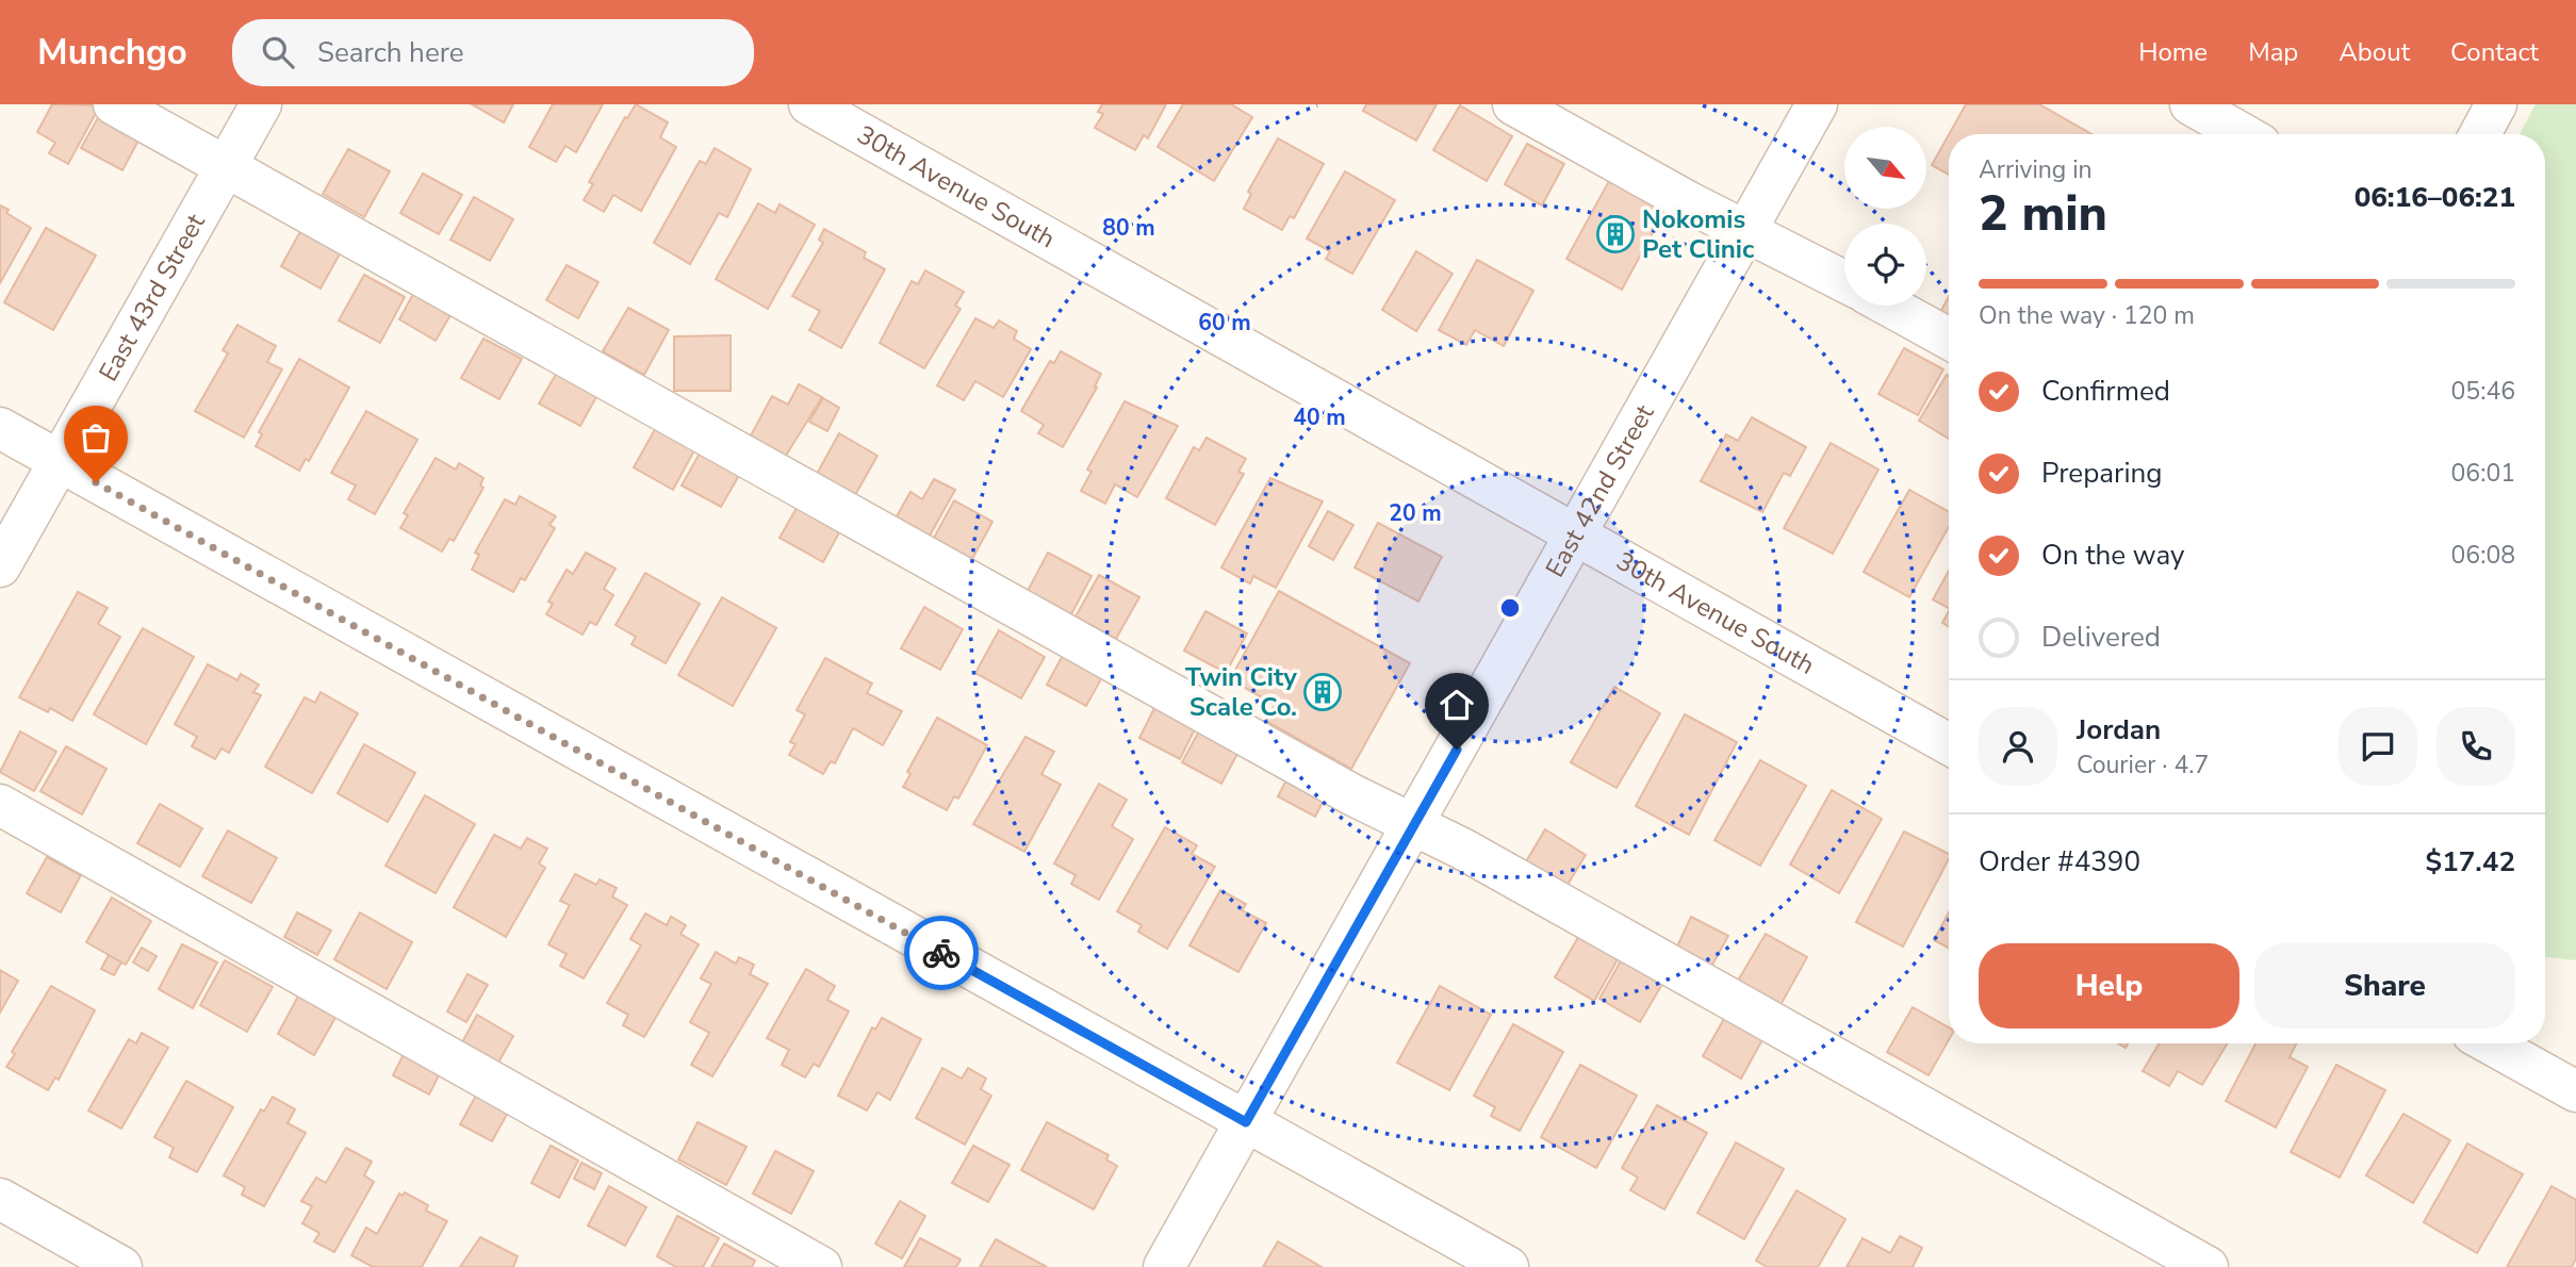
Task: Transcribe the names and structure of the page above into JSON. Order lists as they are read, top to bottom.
{
  "streets": {
    "street": ["30th Avenue South", "East 43rd Street", "East 42nd Street"]
  },
  "crossings": [
    ["30th Avenue South", "East 42nd Street"]
  ],
  "places": {
    "building": ["Nokomis Pet Clinic", "Twin City Scale Co."]
  },
  "north": "bottom right",
  "page": {
    "header": "Munchgo",
    "search": "Search here",
    "nav": [
      "Home",
      "Map",
      "About",
      "Contact"
    ],
    "heading": ["2 min", "Arriving in", "06:16–06:21"],
    "panel": [
      "Jordan",
      "Courier · 4.7",
      "Order #4390",
      "$17.42"
    ],
    "bar": "On the way · 120 m",
    "list": [
      ["Confirmed", "05:46"],
      ["Preparing", "06:01"],
      ["On the way", "06:08"],
      "Delivered"
    ],
    "buttons": ["Help", "Share"]
  },
  "rings": [
    "80 m",
    "60 m",
    "40 m",
    "20 m"
  ]
}
